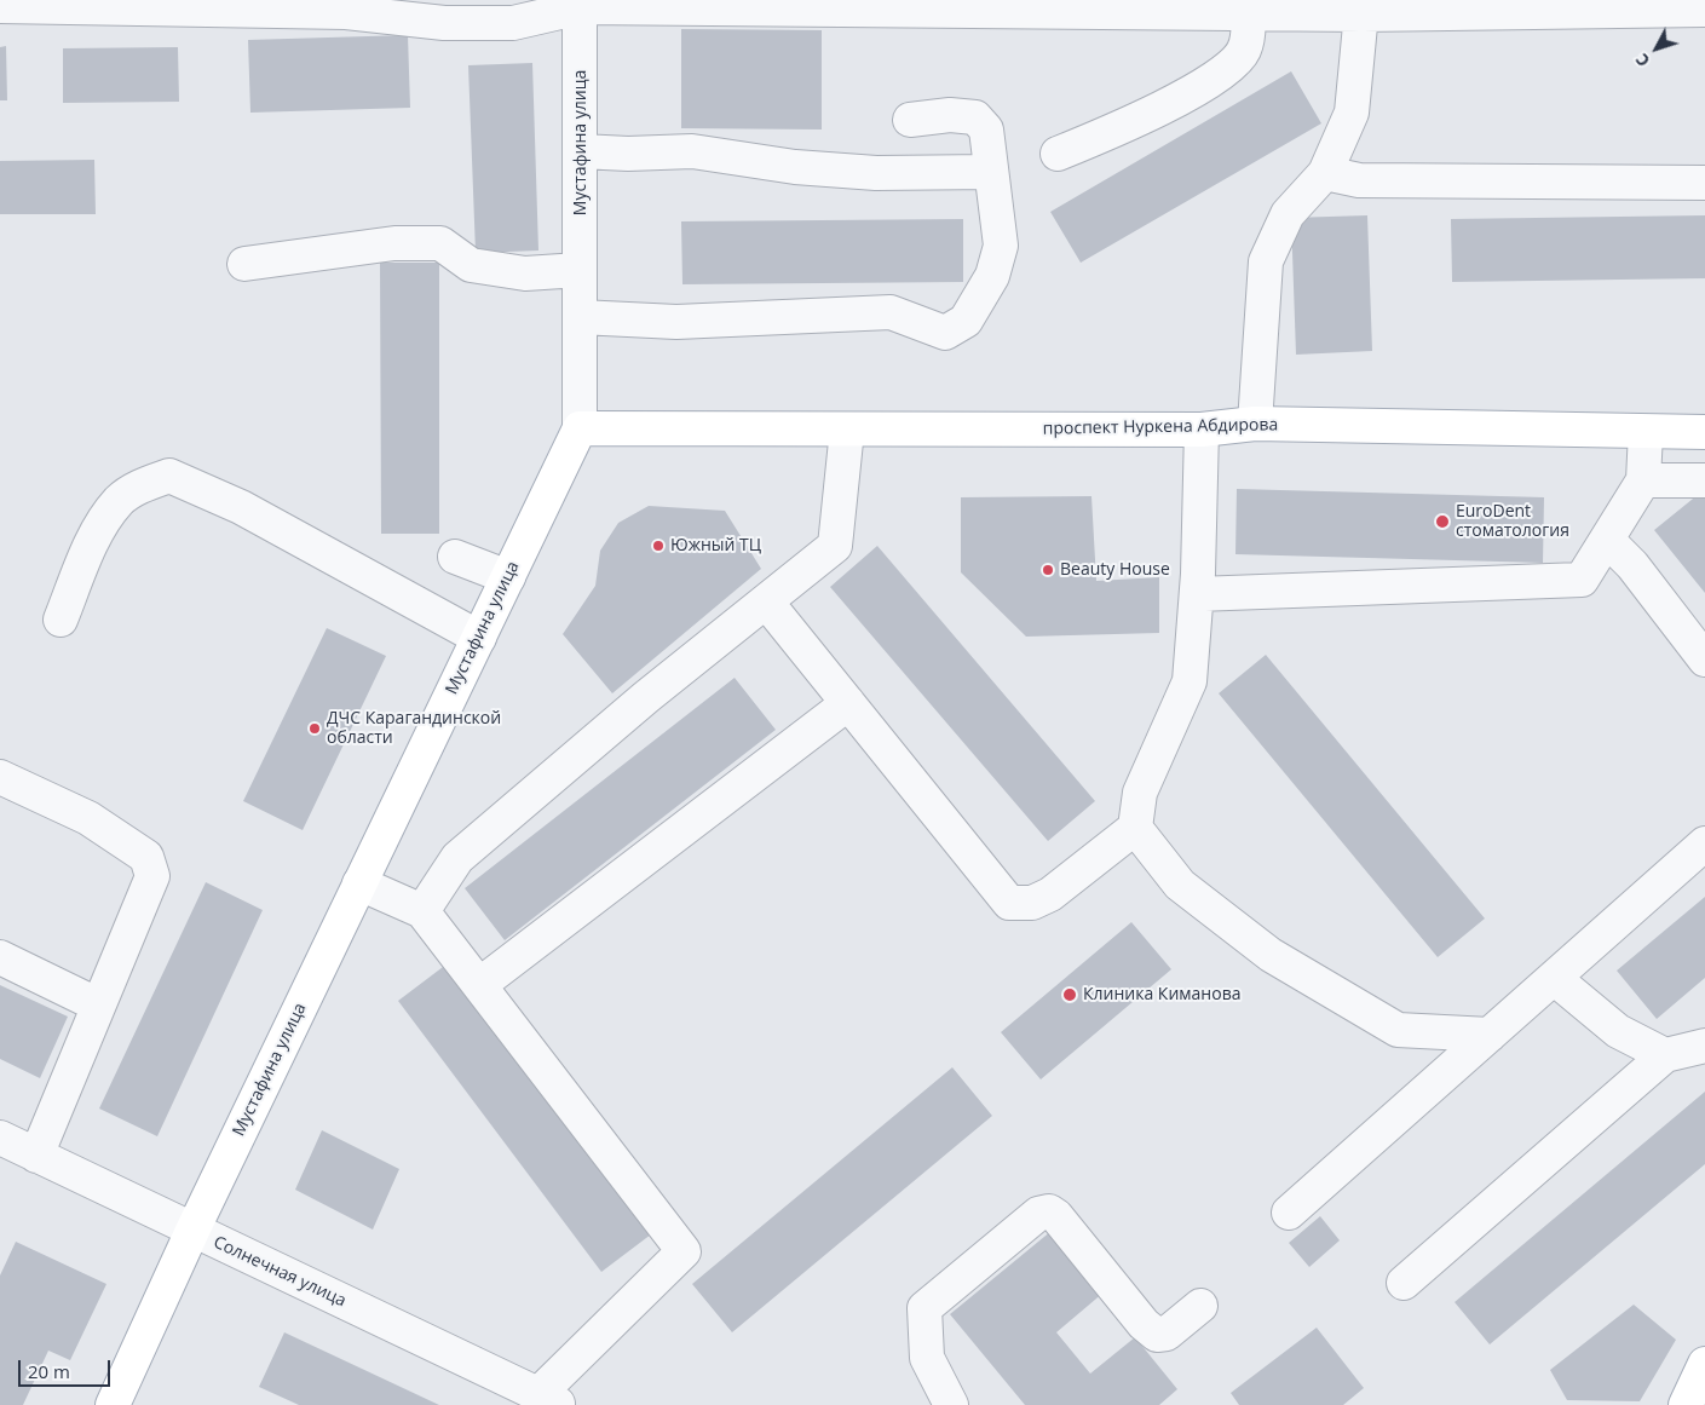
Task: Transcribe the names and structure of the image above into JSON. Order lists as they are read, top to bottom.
{
  "streets": {
    "main road": ["Мустафина улица", "проспект Нуркена Абдирова"],
    "street": ["Солнечная улица"]
  },
  "crossings": [
    ["Мустафина улица", "проспект Нуркена Абдирова"],
    ["Мустафина улица", "Солнечная улица"]
  ],
  "places": [
    "EuroDent стоматология",
    "Южный ТЦ",
    "Beauty House",
    "ДЧС Карагандинской области",
    "Клиника Киманова"
  ],
  "scale_bar": "20 m",
  "north": "bottom left"
}
